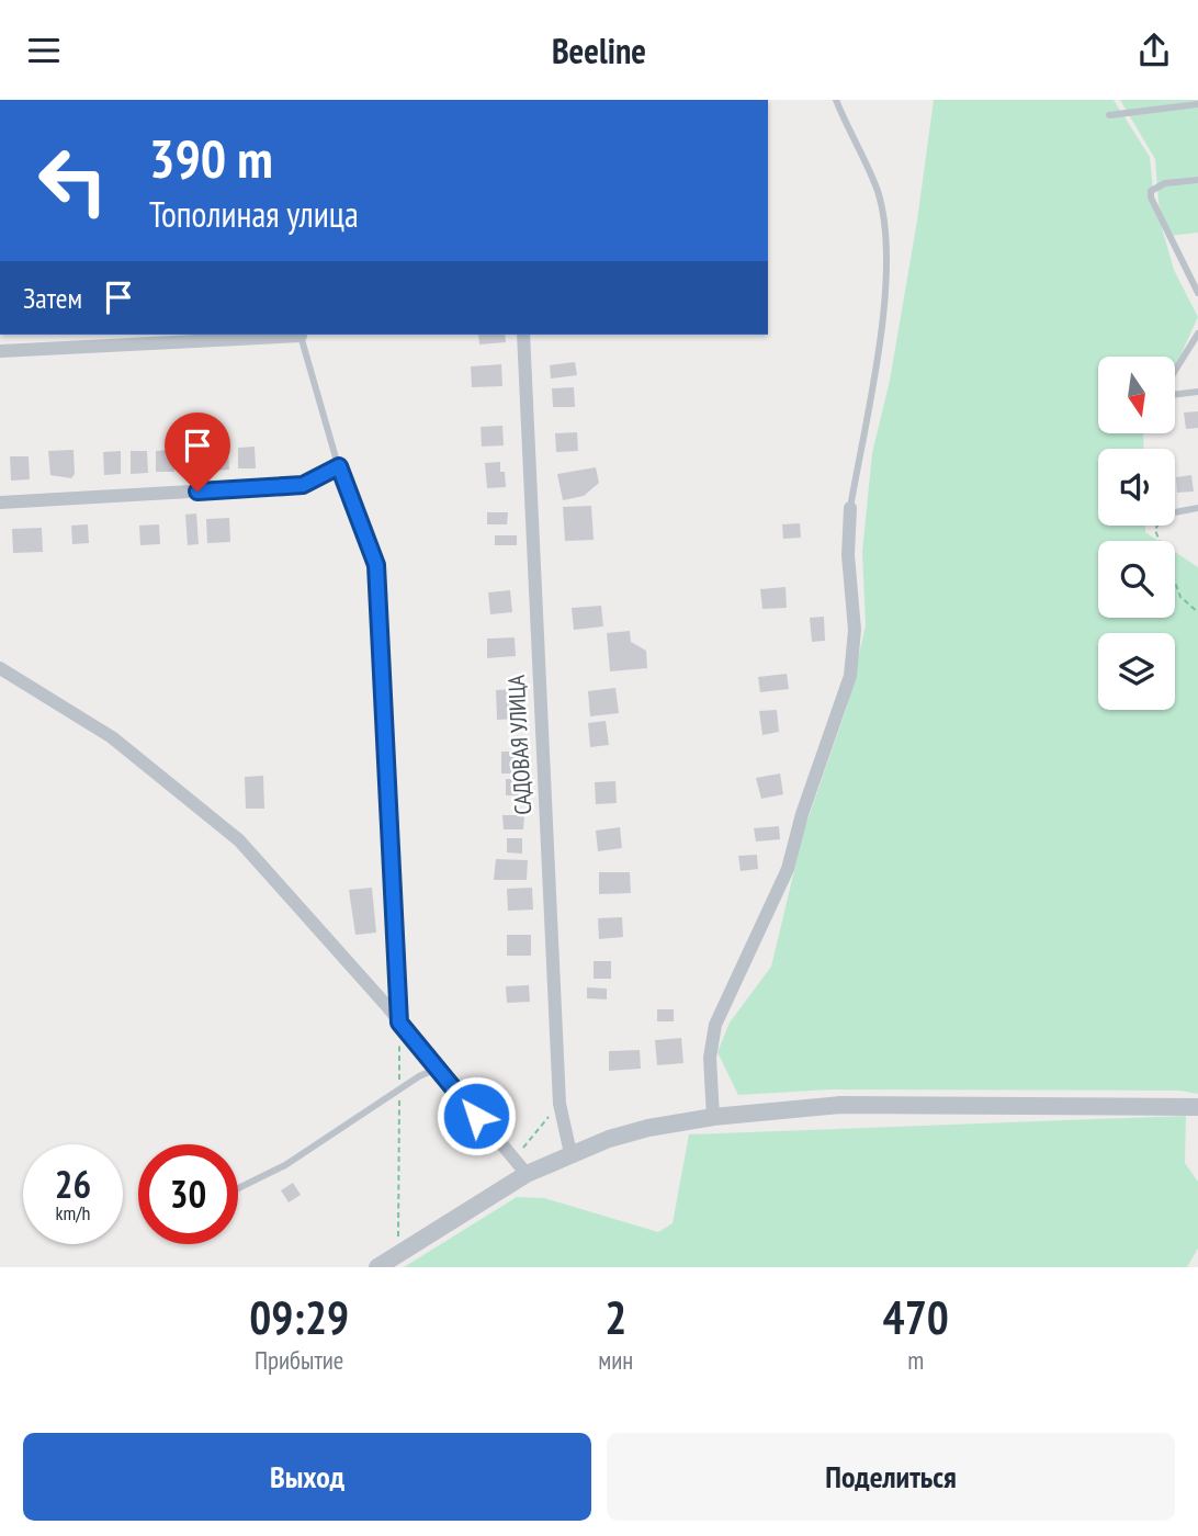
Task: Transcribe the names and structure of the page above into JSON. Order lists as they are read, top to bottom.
{
  "streets": {
    "street": ["САДОВАЯ УЛИЦА"]
  },
  "north": "bottom",
  "page": {
    "header": "Beeline",
    "turn": ["390 m", "Тополиная улица"],
    "then": "Затем",
    "speed": "26 km/h",
    "limit": "30",
    "eta": [
      "09:29",
      "Прибытие",
      "2",
      "мин",
      "470",
      "m"
    ],
    "buttons": ["Выход", "Поделиться"]
  }
}
